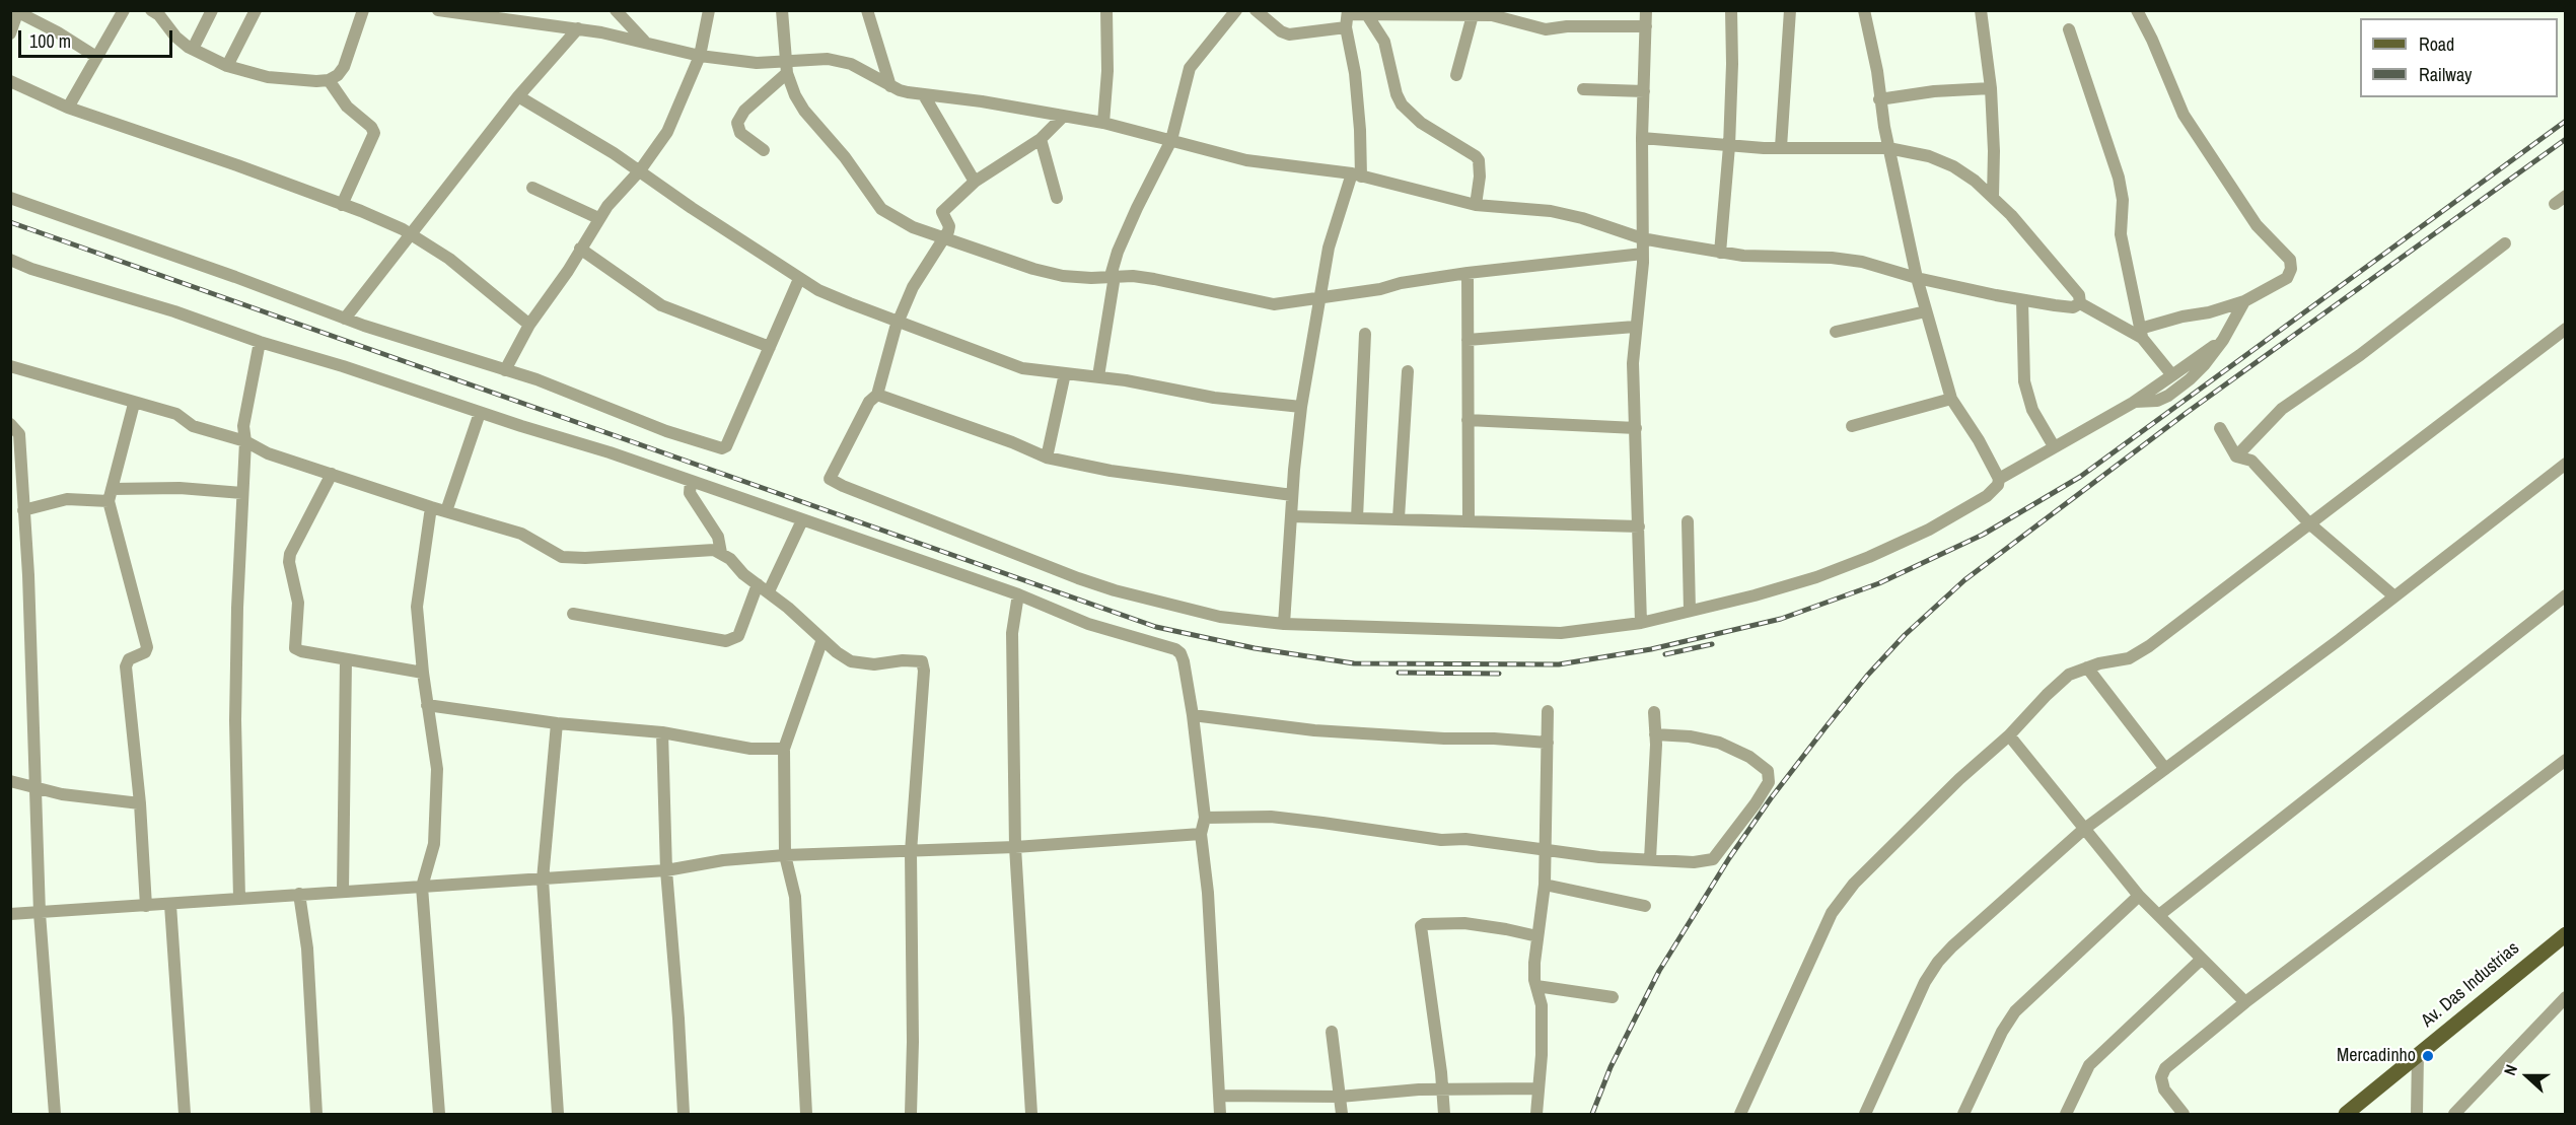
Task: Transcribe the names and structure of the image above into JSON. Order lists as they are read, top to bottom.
{
  "streets": {
    "main road": ["Av. Das Industrias"]
  },
  "places": ["Mercadinho"],
  "legend": ["Road", "Railway"],
  "scale_bar": "100 m",
  "north": "left"
}
